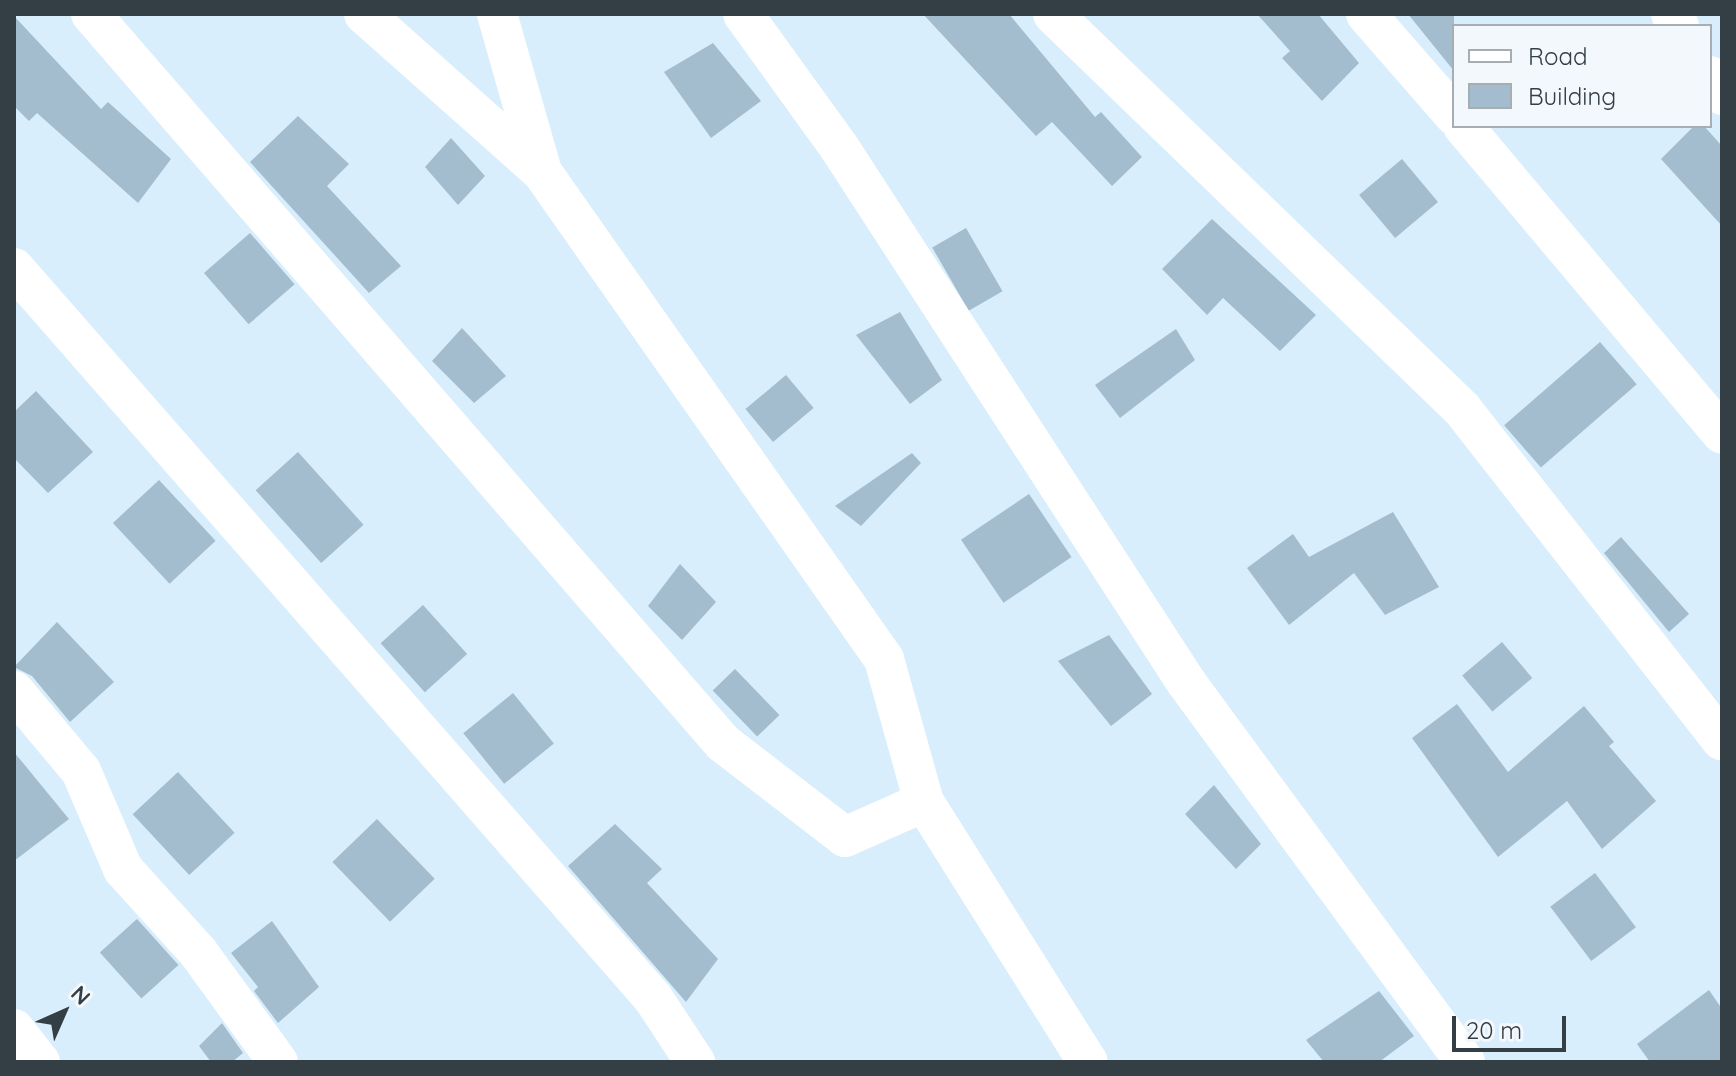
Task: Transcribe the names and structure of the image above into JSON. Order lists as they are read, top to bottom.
{
  "legend": ["Road", "Building"],
  "scale_bar": "20 m",
  "north": "top right"
}
